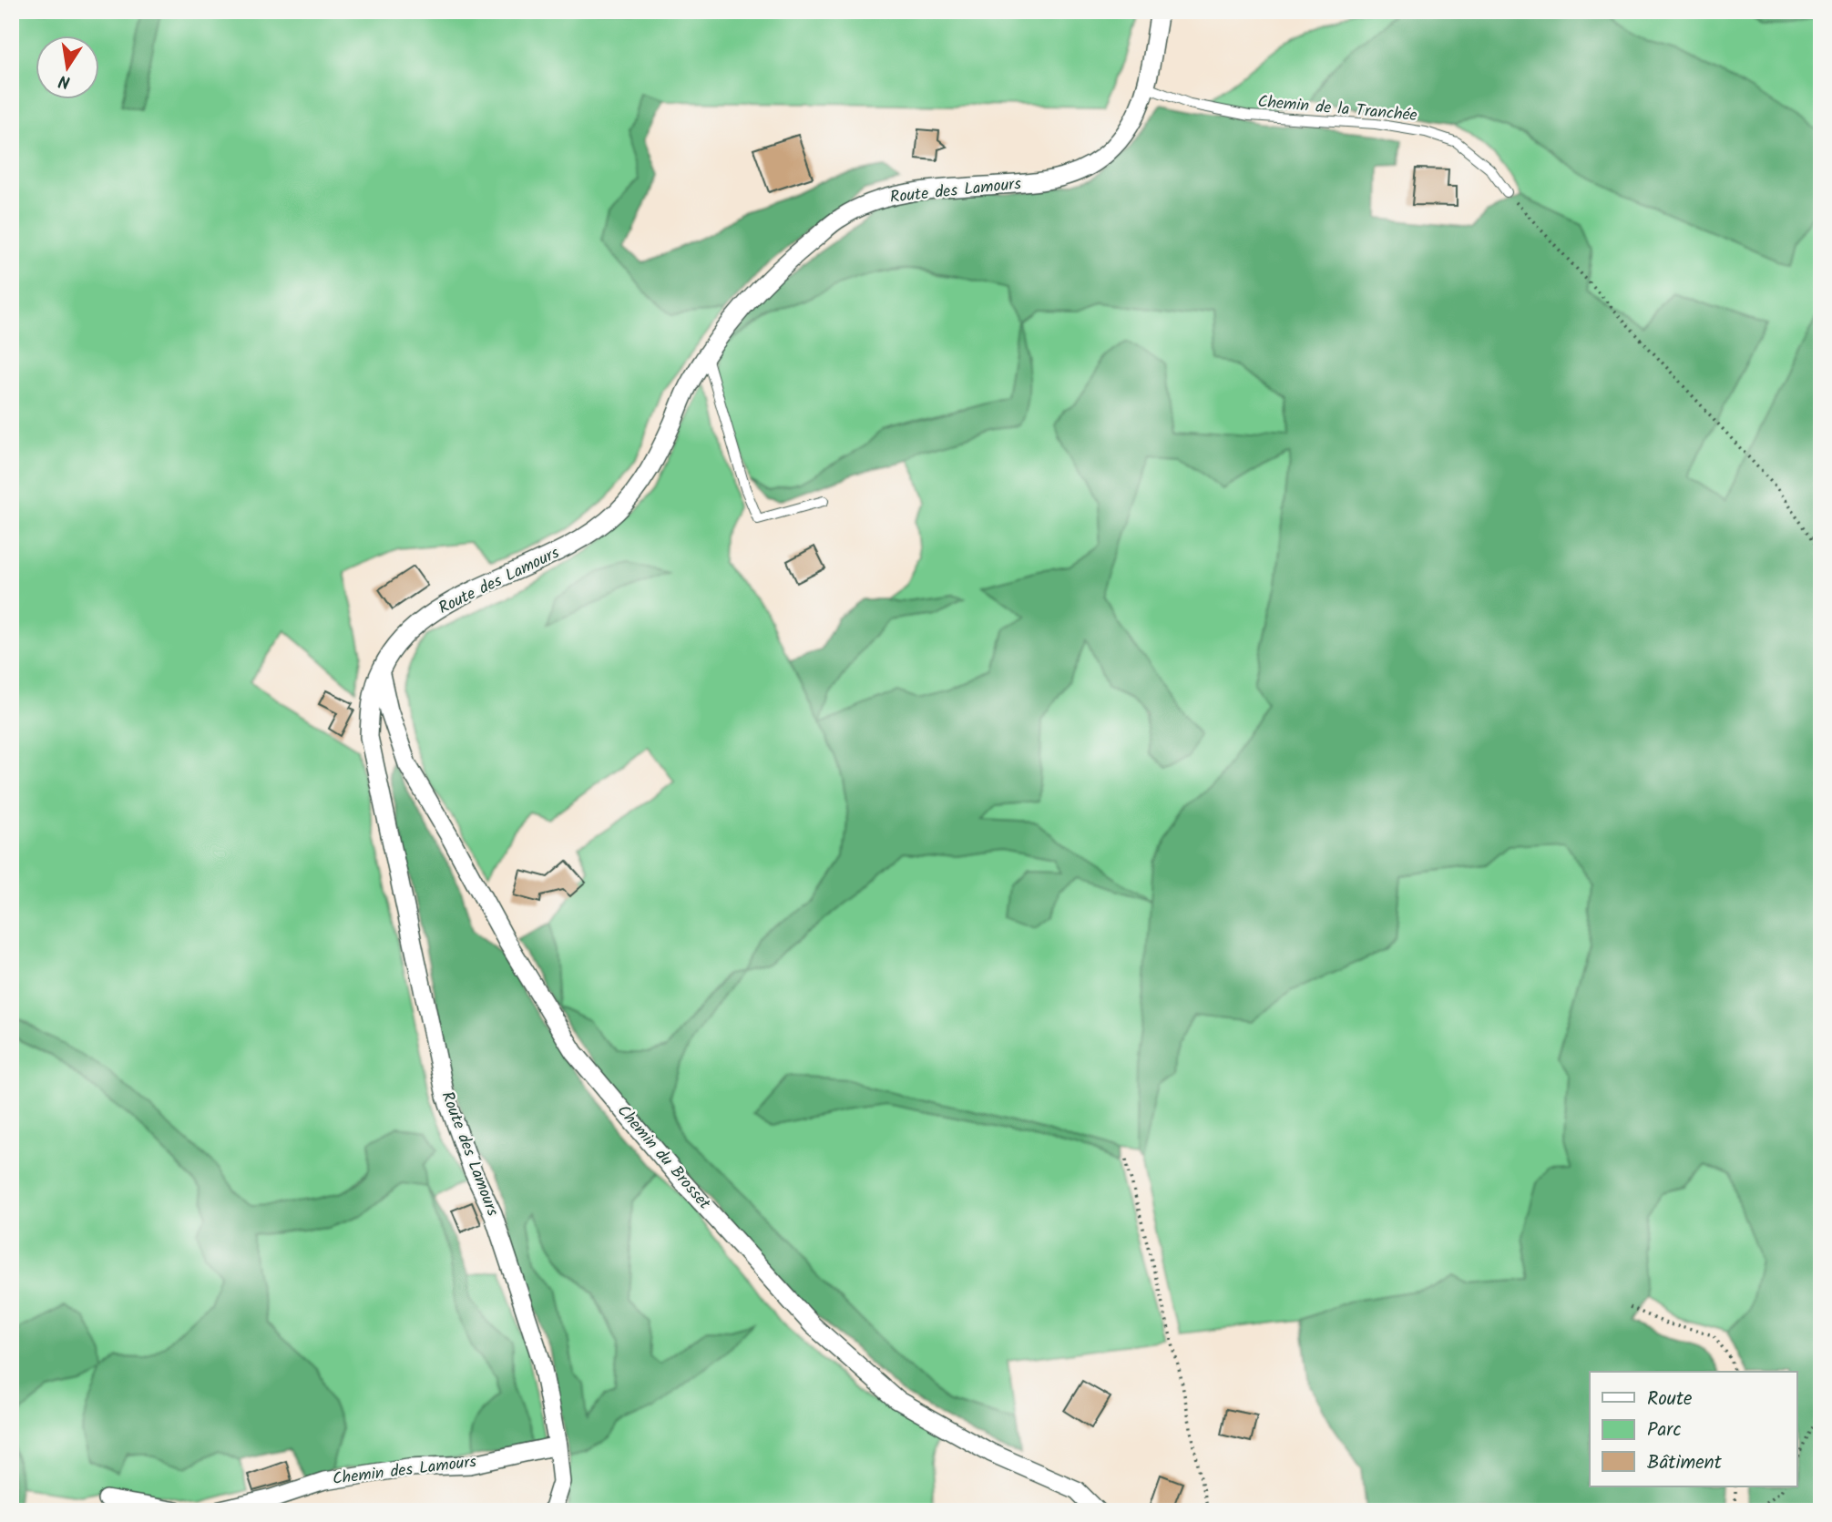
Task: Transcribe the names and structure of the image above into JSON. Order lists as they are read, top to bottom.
{
  "streets": {
    "street": ["Route des Lamours", "Chemin du Brosset", "Chemin des Lamours"],
    "lane": ["Chemin de la Tranchée"]
  },
  "crossings": [
    ["Chemin de la Tranchée", "Route des Lamours"],
    ["Route des Lamours", "Chemin du Brosset"],
    ["Route des Lamours", "Chemin des Lamours"]
  ],
  "legend": ["Route", "Parc", "Bâtiment"],
  "north": "bottom"
}
